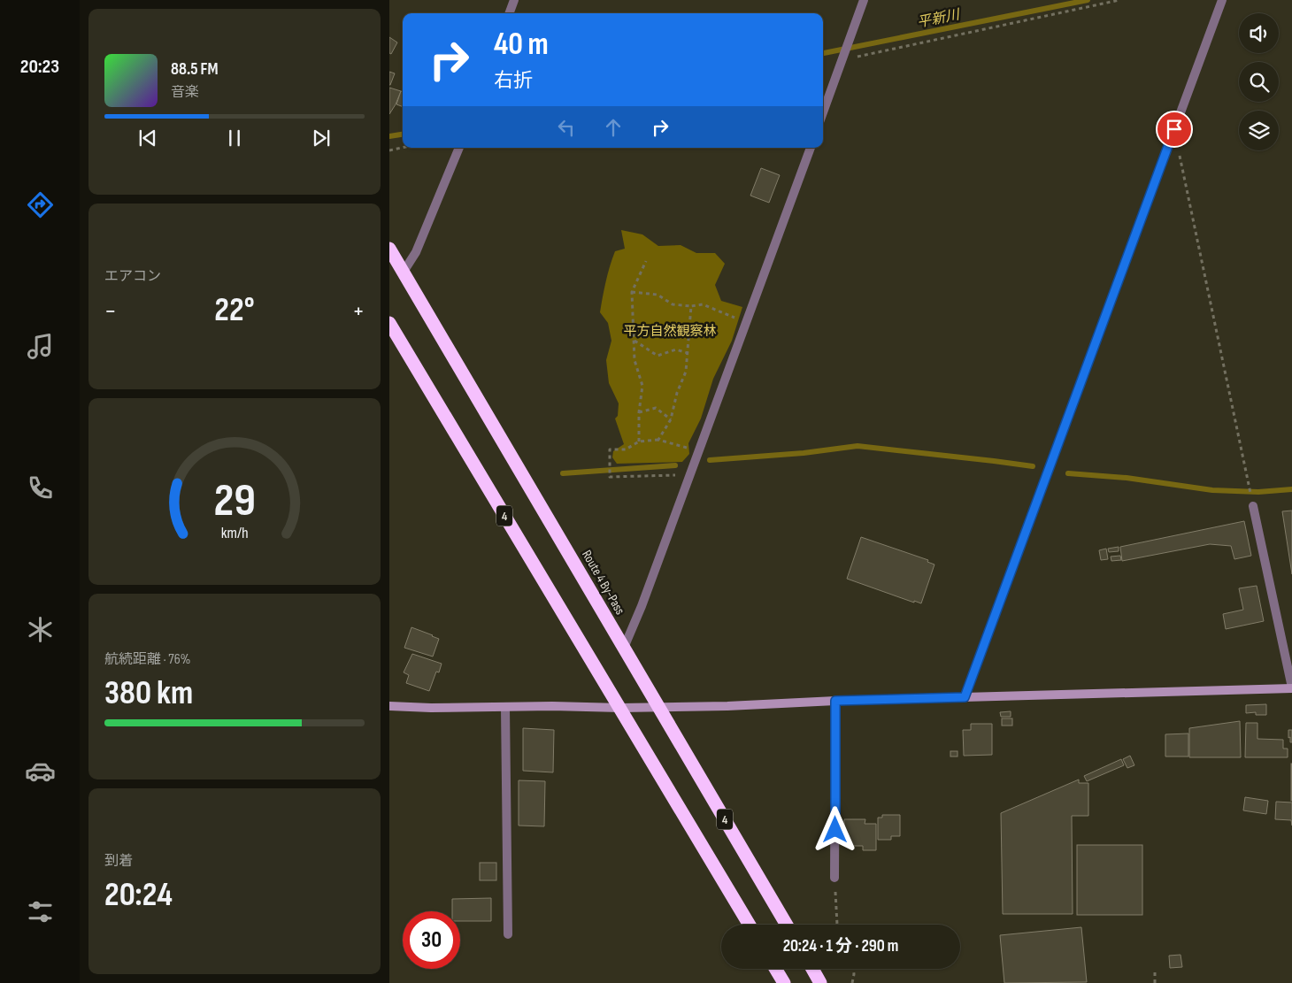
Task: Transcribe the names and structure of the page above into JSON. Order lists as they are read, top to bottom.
{
  "streets": {
    "highway": ["4", "Route 4 By-Pass"]
  },
  "water": ["平新川"],
  "parks": ["平方自然観察林"],
  "page": {
    "tabs": "20:23",
    "turn": ["40 m", "右折"],
    "song": ["88.5 FM", "音楽"],
    "tile": [
      "エアコン",
      ["航続距離 · 76%", "380 km"],
      ["到着", "20:24"]
    ],
    "heat": ["−", "22°", "+"],
    "limit": "30",
    "trip": "20:24 · 1 分 · 290 m",
    "gauge": ["29", "km/h"]
  }
}
